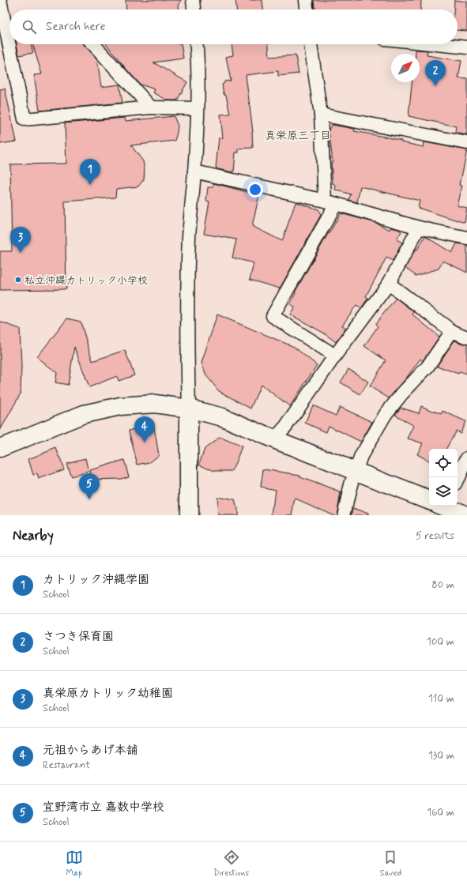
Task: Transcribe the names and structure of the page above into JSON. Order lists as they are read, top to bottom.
{
  "districts": ["真栄原三丁目"],
  "places": ["私立沖縄カトリック小学校"],
  "north": "top right",
  "page": {
    "search": "Search here",
    "pins": [
      "2",
      "1",
      "3",
      "4",
      "5"
    ],
    "heading": ["Nearby", "5 results"],
    "list": [
      {
        "mark": "1",
        "name": "カトリック沖縄学園",
        "note": "School",
        "value": "80 m"
      },
      {
        "mark": "2",
        "name": "さつき保育園",
        "note": "School",
        "value": "100 m"
      },
      {
        "mark": "3",
        "name": "真栄原カトリック幼稚園",
        "note": "School",
        "value": "110 m"
      },
      {
        "mark": "4",
        "name": "元祖からあげ本舗",
        "note": "Restaurant",
        "value": "130 m"
      },
      {
        "mark": "5",
        "name": "宜野湾市立 嘉数中学校",
        "note": "School",
        "value": "160 m"
      }
    ],
    "nav": ["Map", "Directions", "Saved"]
  }
}
